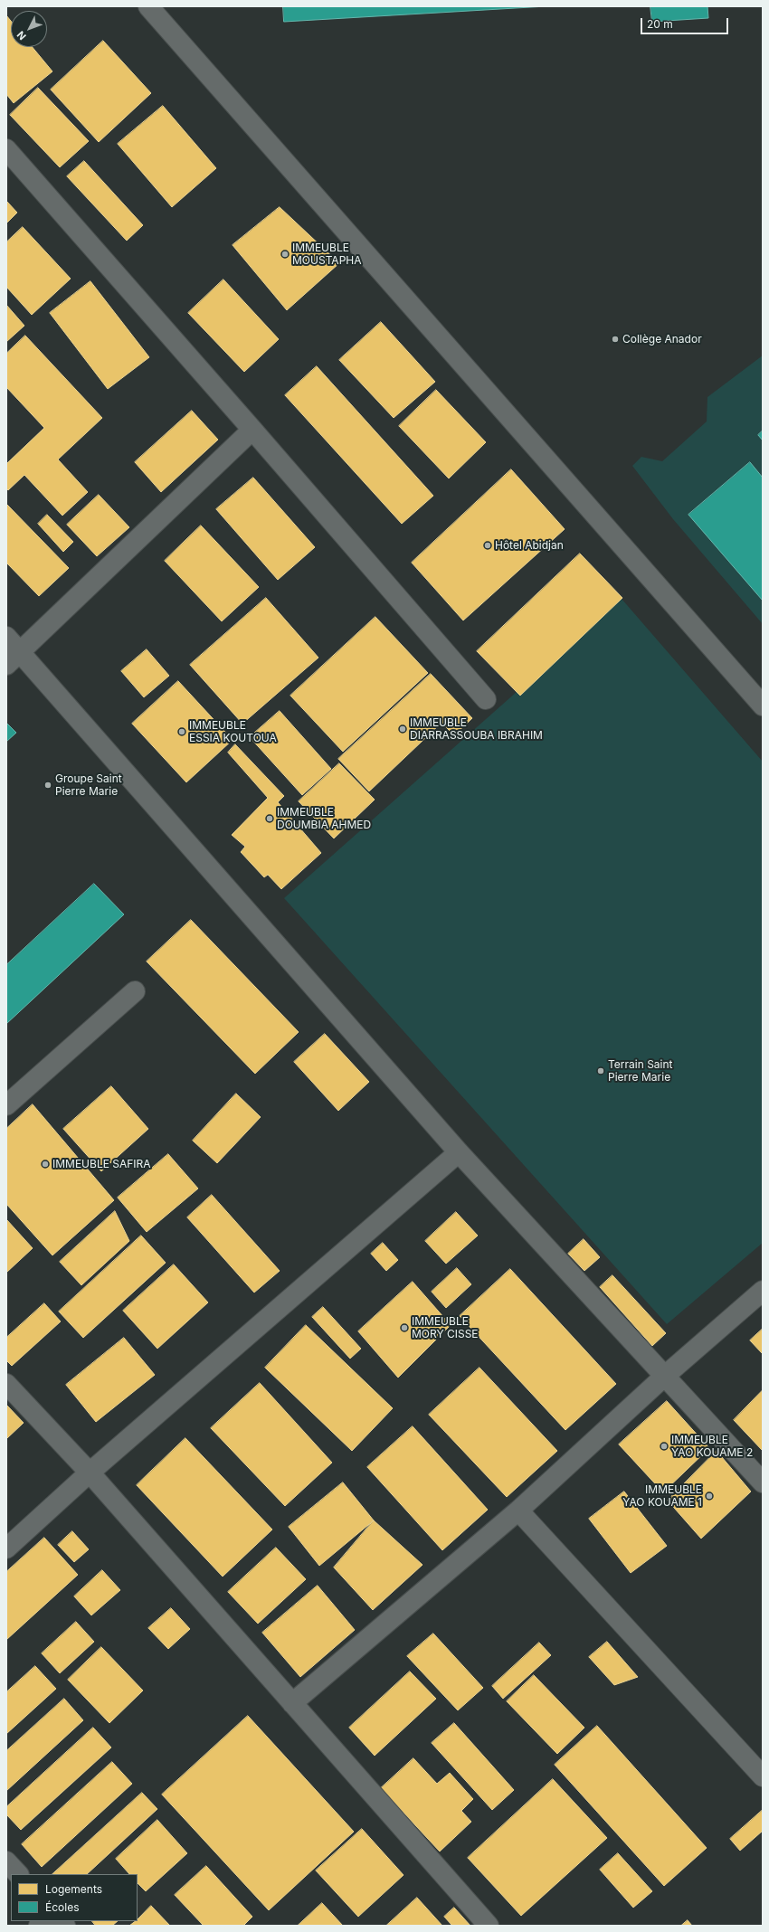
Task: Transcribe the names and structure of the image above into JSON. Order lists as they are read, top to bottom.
{
  "places": [
    "IMMEUBLE MOUSTAPHA",
    "Collège Anador",
    "Hôtel Abidjan",
    "IMMEUBLE DIARRASSOUBA IBRAHIM",
    "IMMEUBLE ESSIA KOUTOUA",
    "Groupe Saint Pierre Marie",
    "IMMEUBLE DOUMBIA AHMED",
    "Terrain Saint Pierre Marie",
    "IMMEUBLE SAFIRA",
    "IMMEUBLE MORY CISSE",
    "IMMEUBLE YAO KOUAME 2",
    "IMMEUBLE YAO KOUAME 1"
  ],
  "legend": ["Logements", "Écoles"],
  "scale_bar": "20 m",
  "north": "bottom left"
}
